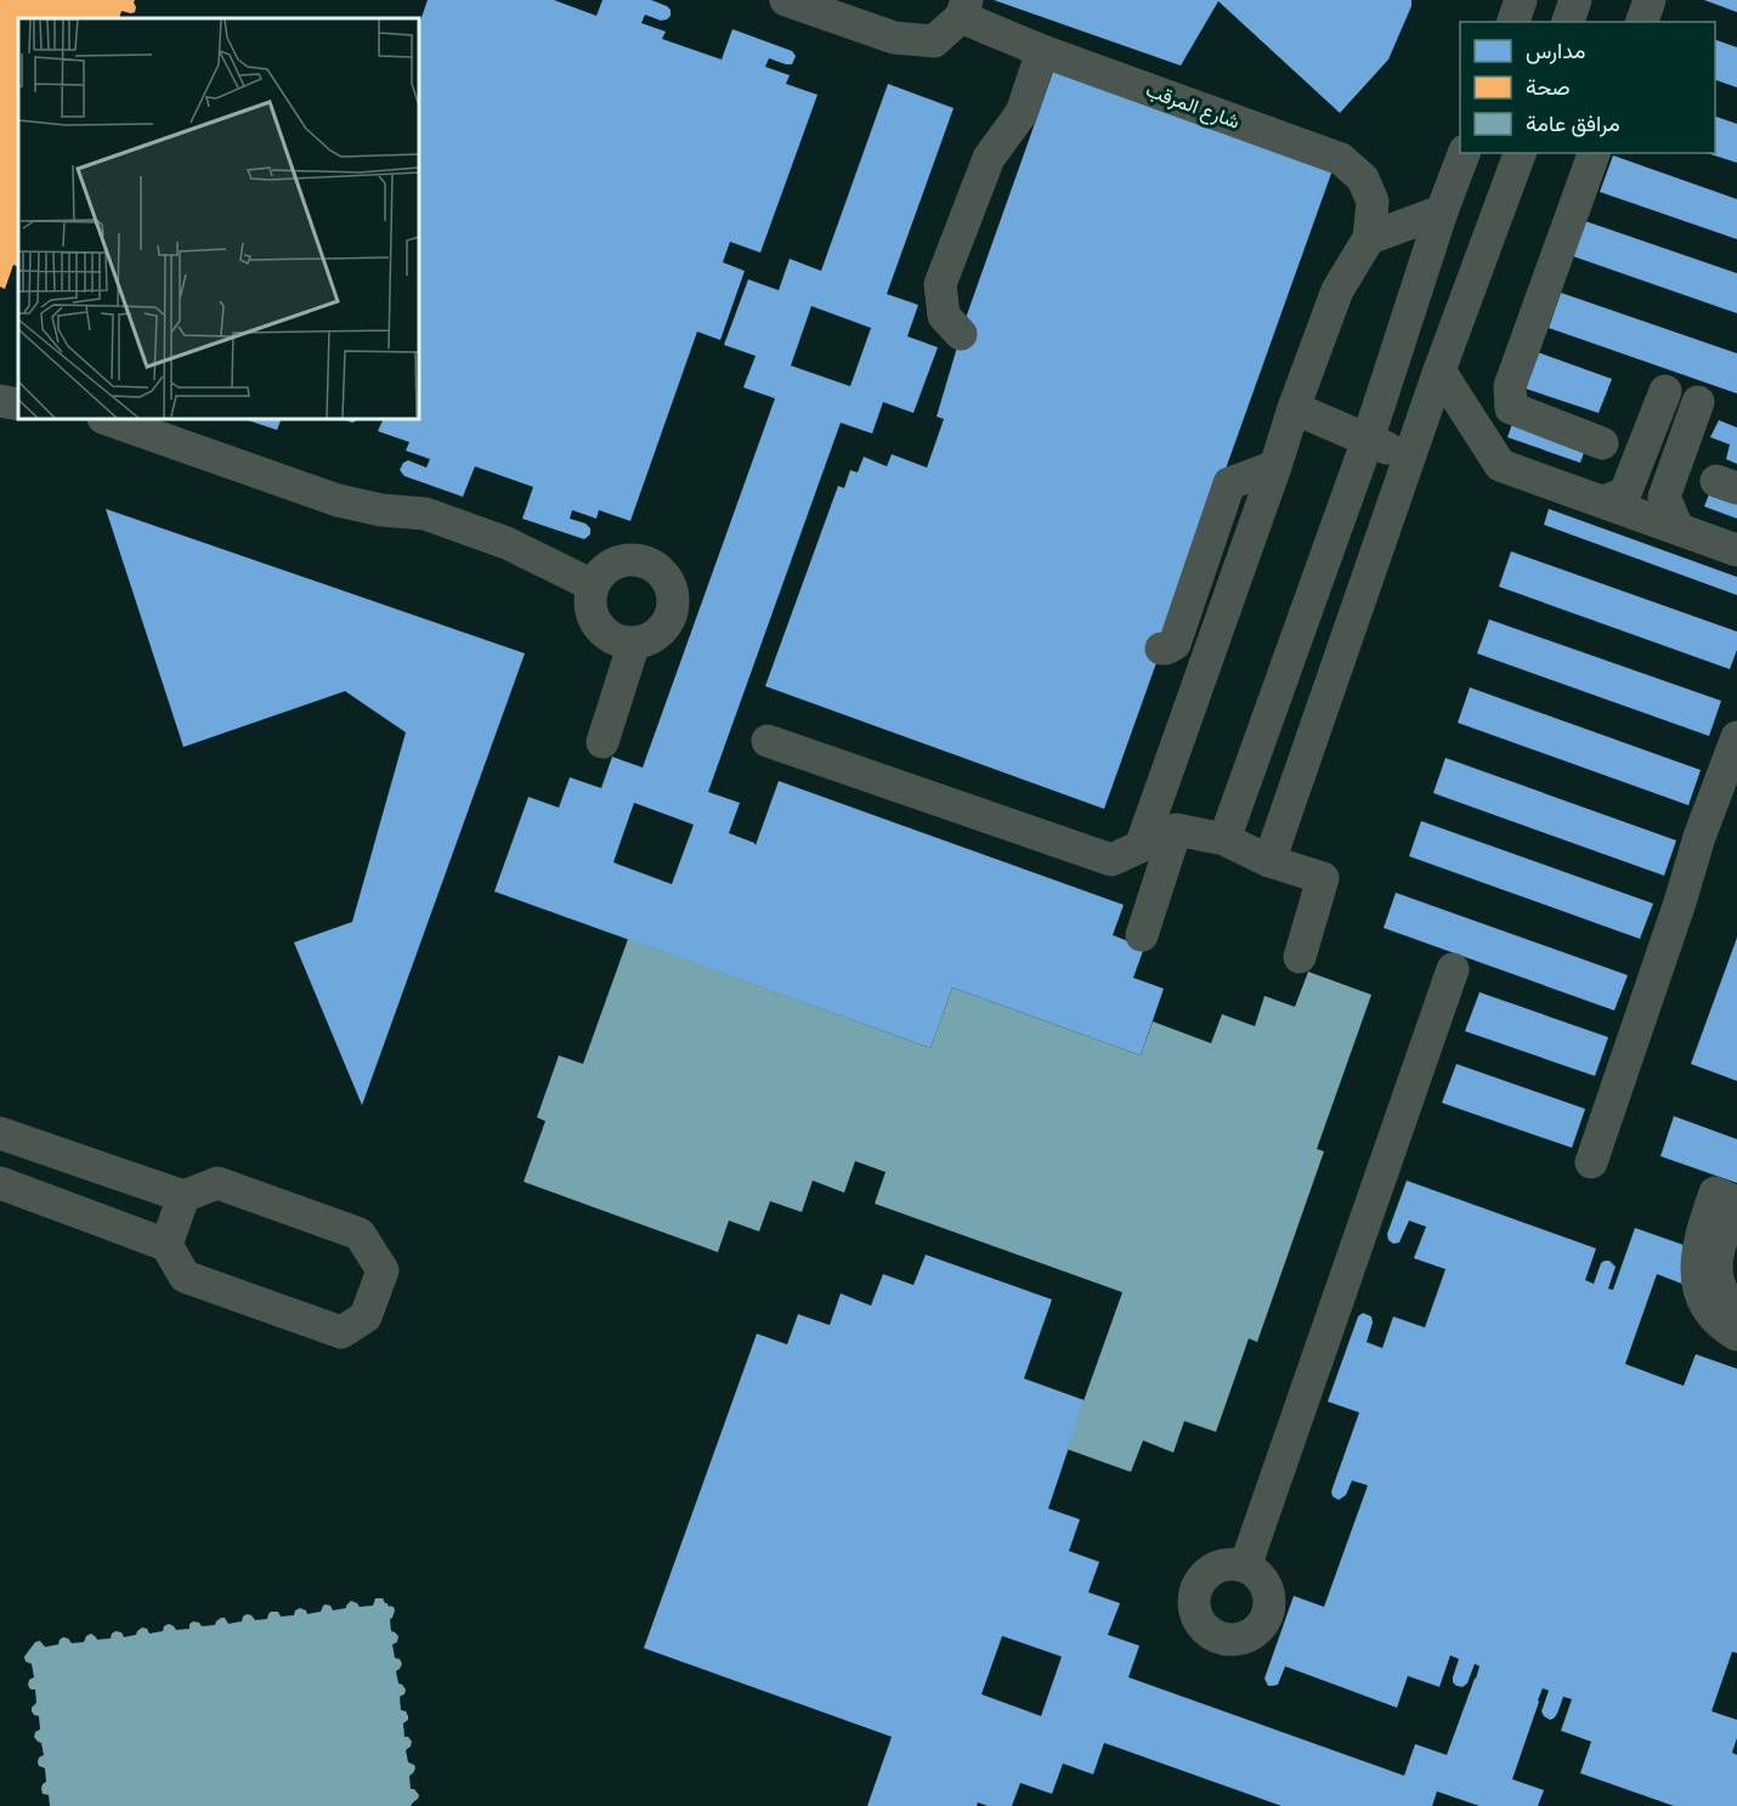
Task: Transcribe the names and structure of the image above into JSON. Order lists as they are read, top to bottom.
{
  "streets": {
    "street": ["شارع المرقب"]
  },
  "legend": ["مدارس", "صحة", "مرافق عامة"]
}
